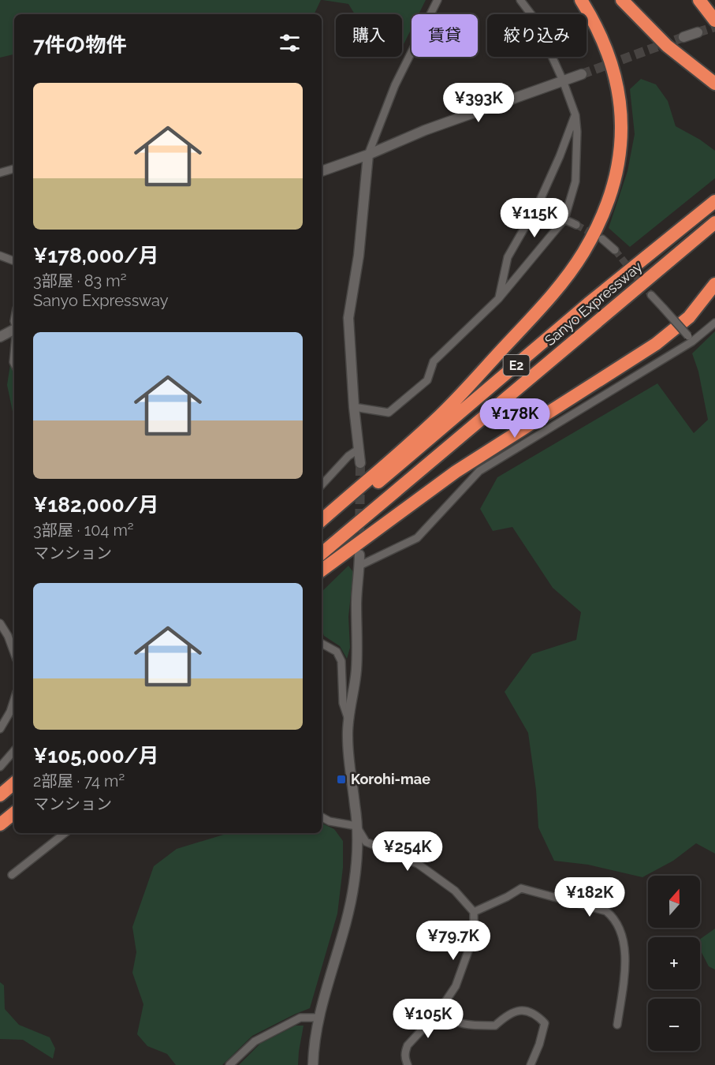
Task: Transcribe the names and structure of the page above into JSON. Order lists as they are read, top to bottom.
{
  "streets": {
    "highway": ["Sanyo Expressway", "E2"]
  },
  "places": {
    "transit": ["Korohi-mae"]
  },
  "north": "top",
  "page": {
    "chip": ["購入", "賃貸", "絞り込み"],
    "heading": "7件の物件",
    "list": [
      {
        "name": "¥178,000/月",
        "note": "3部屋 · 83 m² · Sanyo Expressway"
      },
      {
        "name": "¥182,000/月",
        "note": "3部屋 · 104 m² · マンション"
      },
      {
        "name": "¥105,000/月",
        "note": "2部屋 · 74 m² · マンション"
      }
    ],
    "price": [
      "¥393K",
      "¥115K",
      "¥178K",
      "¥254K",
      "¥182K",
      "¥79.7K",
      "¥105K"
    ],
    "map_buttons": ["+", "−"]
  }
}
